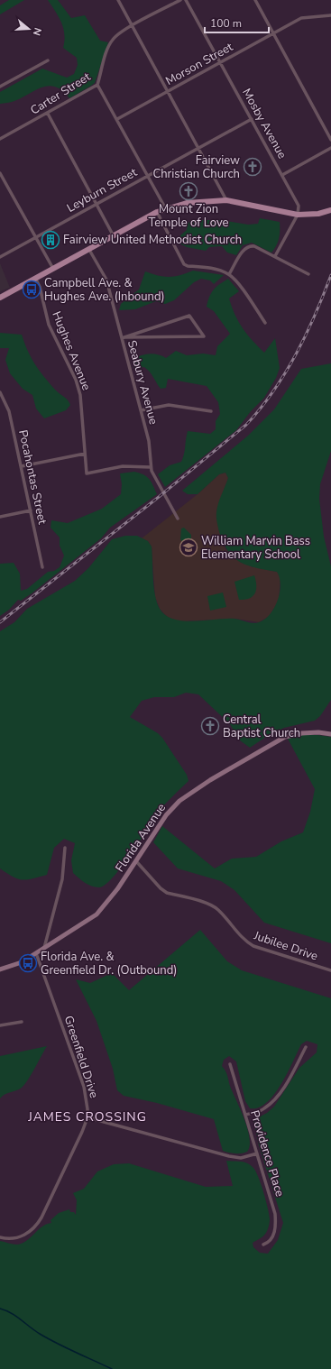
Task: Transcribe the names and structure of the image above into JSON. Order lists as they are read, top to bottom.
{
  "streets": {
    "main road": ["Florida Avenue"],
    "street": [
      "Morson Street",
      "Carter Street",
      "Mosby Avenue",
      "Leyburn Street",
      "Hughes Avenue",
      "Seabury Avenue",
      "Pocahontas Street",
      "Jubilee Drive",
      "Greenfield Drive",
      "Providence Place"
    ]
  },
  "crossings": [
    ["Morson Street", "Mosby Avenue"],
    ["Mosby Avenue", "Leyburn Street"],
    ["Hughes Avenue", "Seabury Avenue"],
    ["Florida Avenue", "Jubilee Drive"],
    ["Florida Avenue", "Greenfield Drive"]
  ],
  "districts": ["JAMES CROSSING"],
  "places": {
    "church": ["Fairview Christian Church", "Mount Zion Temple of Love", "Central Baptist Church"],
    "building": ["Fairview United Methodist Church"],
    "bus stop": ["Campbell Ave. & Hughes Ave. (Inbound)", "Florida Ave. & Greenfield Dr. (Outbound)"],
    "school or university": ["William Marvin Bass Elementary School"]
  },
  "scale_bar": "100 m",
  "north": "right"
}
